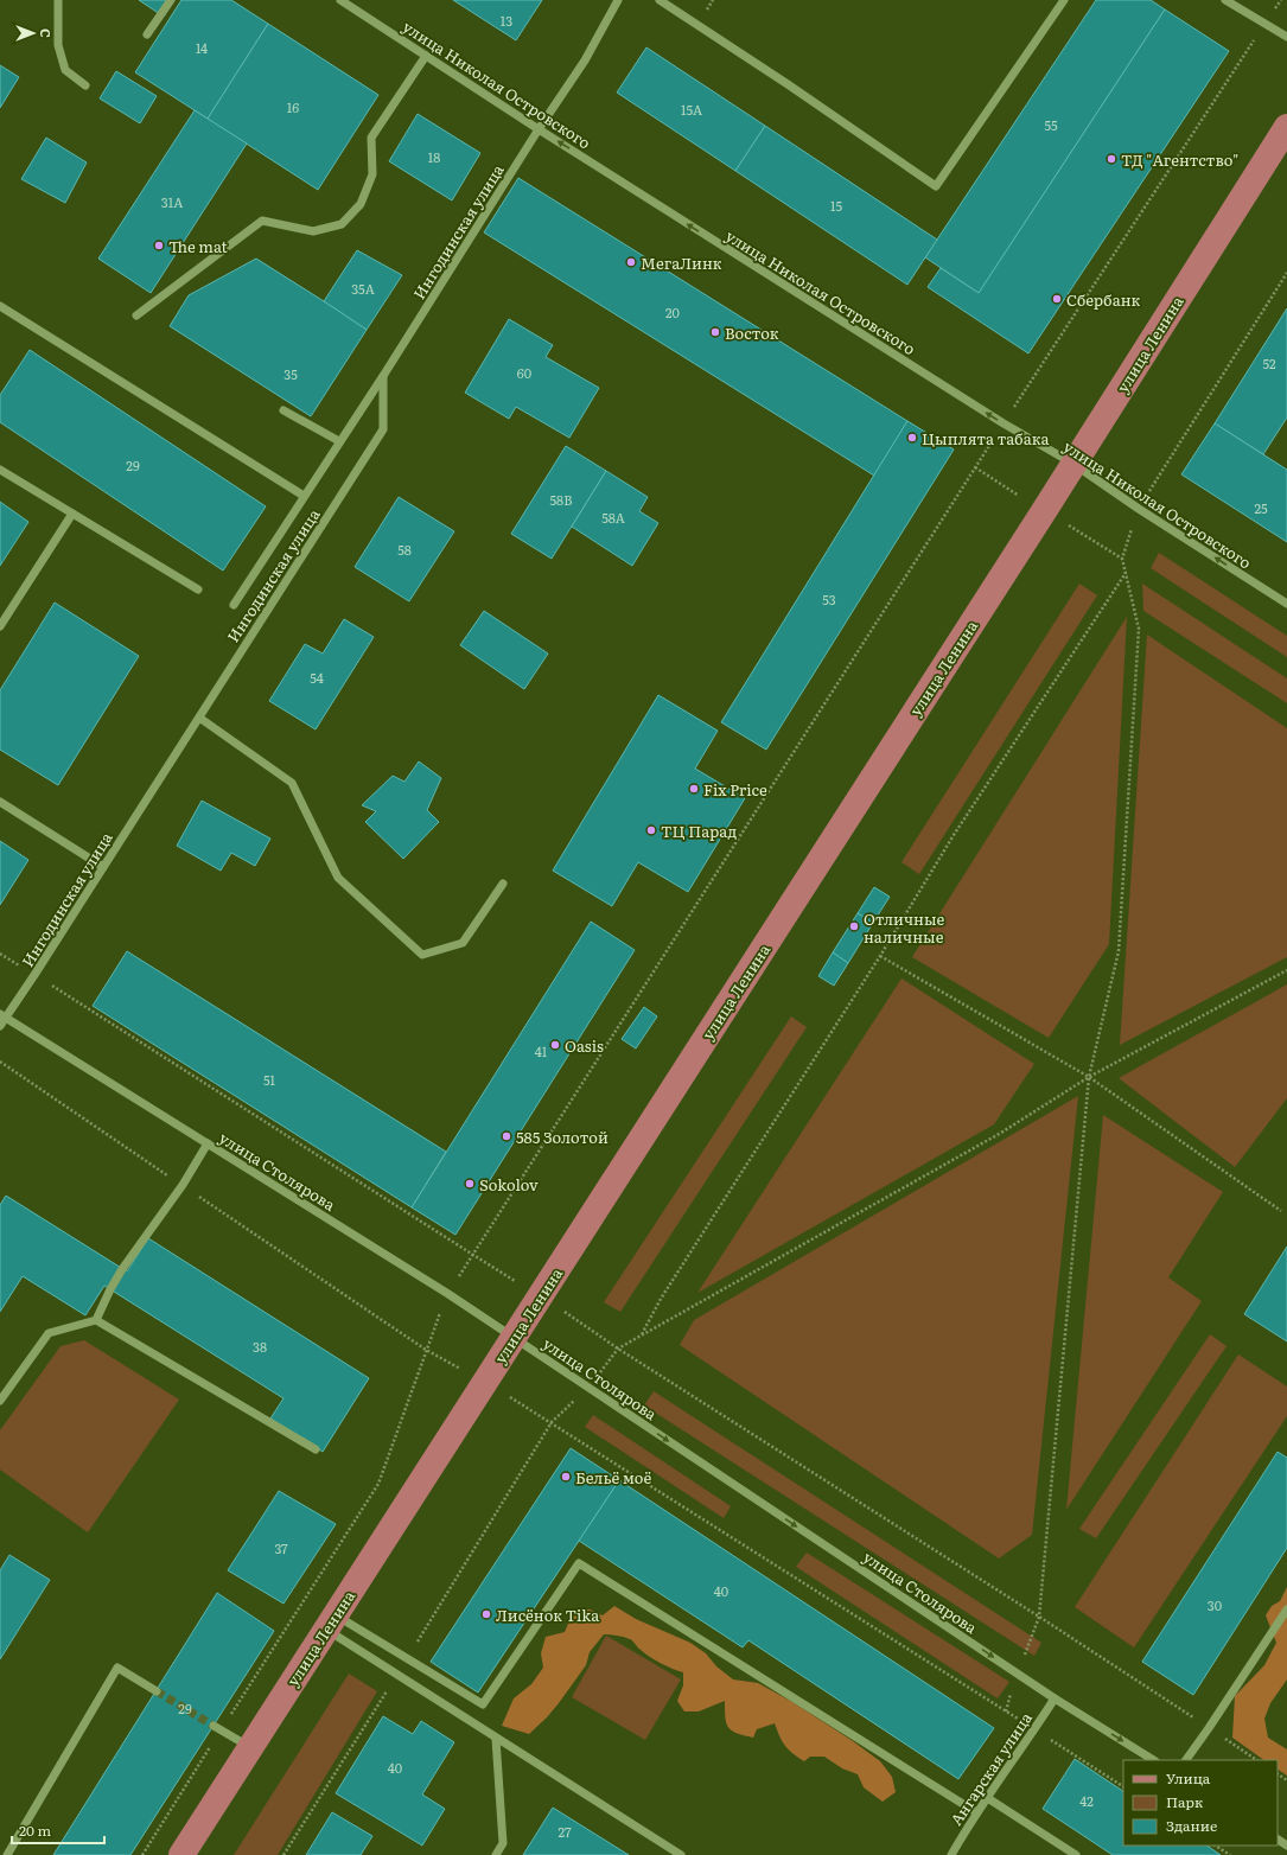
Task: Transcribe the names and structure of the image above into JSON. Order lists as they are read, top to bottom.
{
  "streets": {
    "main road": ["улица Ленина"],
    "street": [
      "улица Николая Островского",
      "Ингодинская улица",
      "улица Столярова",
      "Ангарская улица"
    ]
  },
  "crossings": [
    ["улица Николая Островского", "Ингодинская улица"],
    ["улица Николая Островского", "улица Ленина"],
    ["Ингодинская улица", "улица Столярова"],
    ["улица Ленина", "улица Столярова"],
    ["улица Столярова", "Ангарская улица"]
  ],
  "one_way": ["улица Николая Островского", "улица Столярова"],
  "places": [
    "ТД \"Агентство\"",
    "The mat",
    "МегаЛинк",
    "Сбербанк",
    "Восток",
    "Цыплята табака",
    "Fix Price",
    "ТЦ Парад",
    "Отличные наличные",
    "Oasis",
    "585 Золотой",
    "Sokolov",
    "Бельё моё",
    "Лисёнок Tika"
  ],
  "house_numbers": [
    "13",
    "14",
    "16",
    "15А",
    "55",
    "18",
    "31А",
    "15",
    "35А",
    "20",
    "52",
    "60",
    "35",
    "29",
    "58В",
    "25",
    "58А",
    "58",
    "53",
    "54",
    "41",
    "51",
    "38",
    "37",
    "40",
    "30",
    "29",
    "40",
    "42",
    "27"
  ],
  "legend": ["Улица", "Парк", "Здание"],
  "scale_bar": "20 m",
  "north": "right"
}
